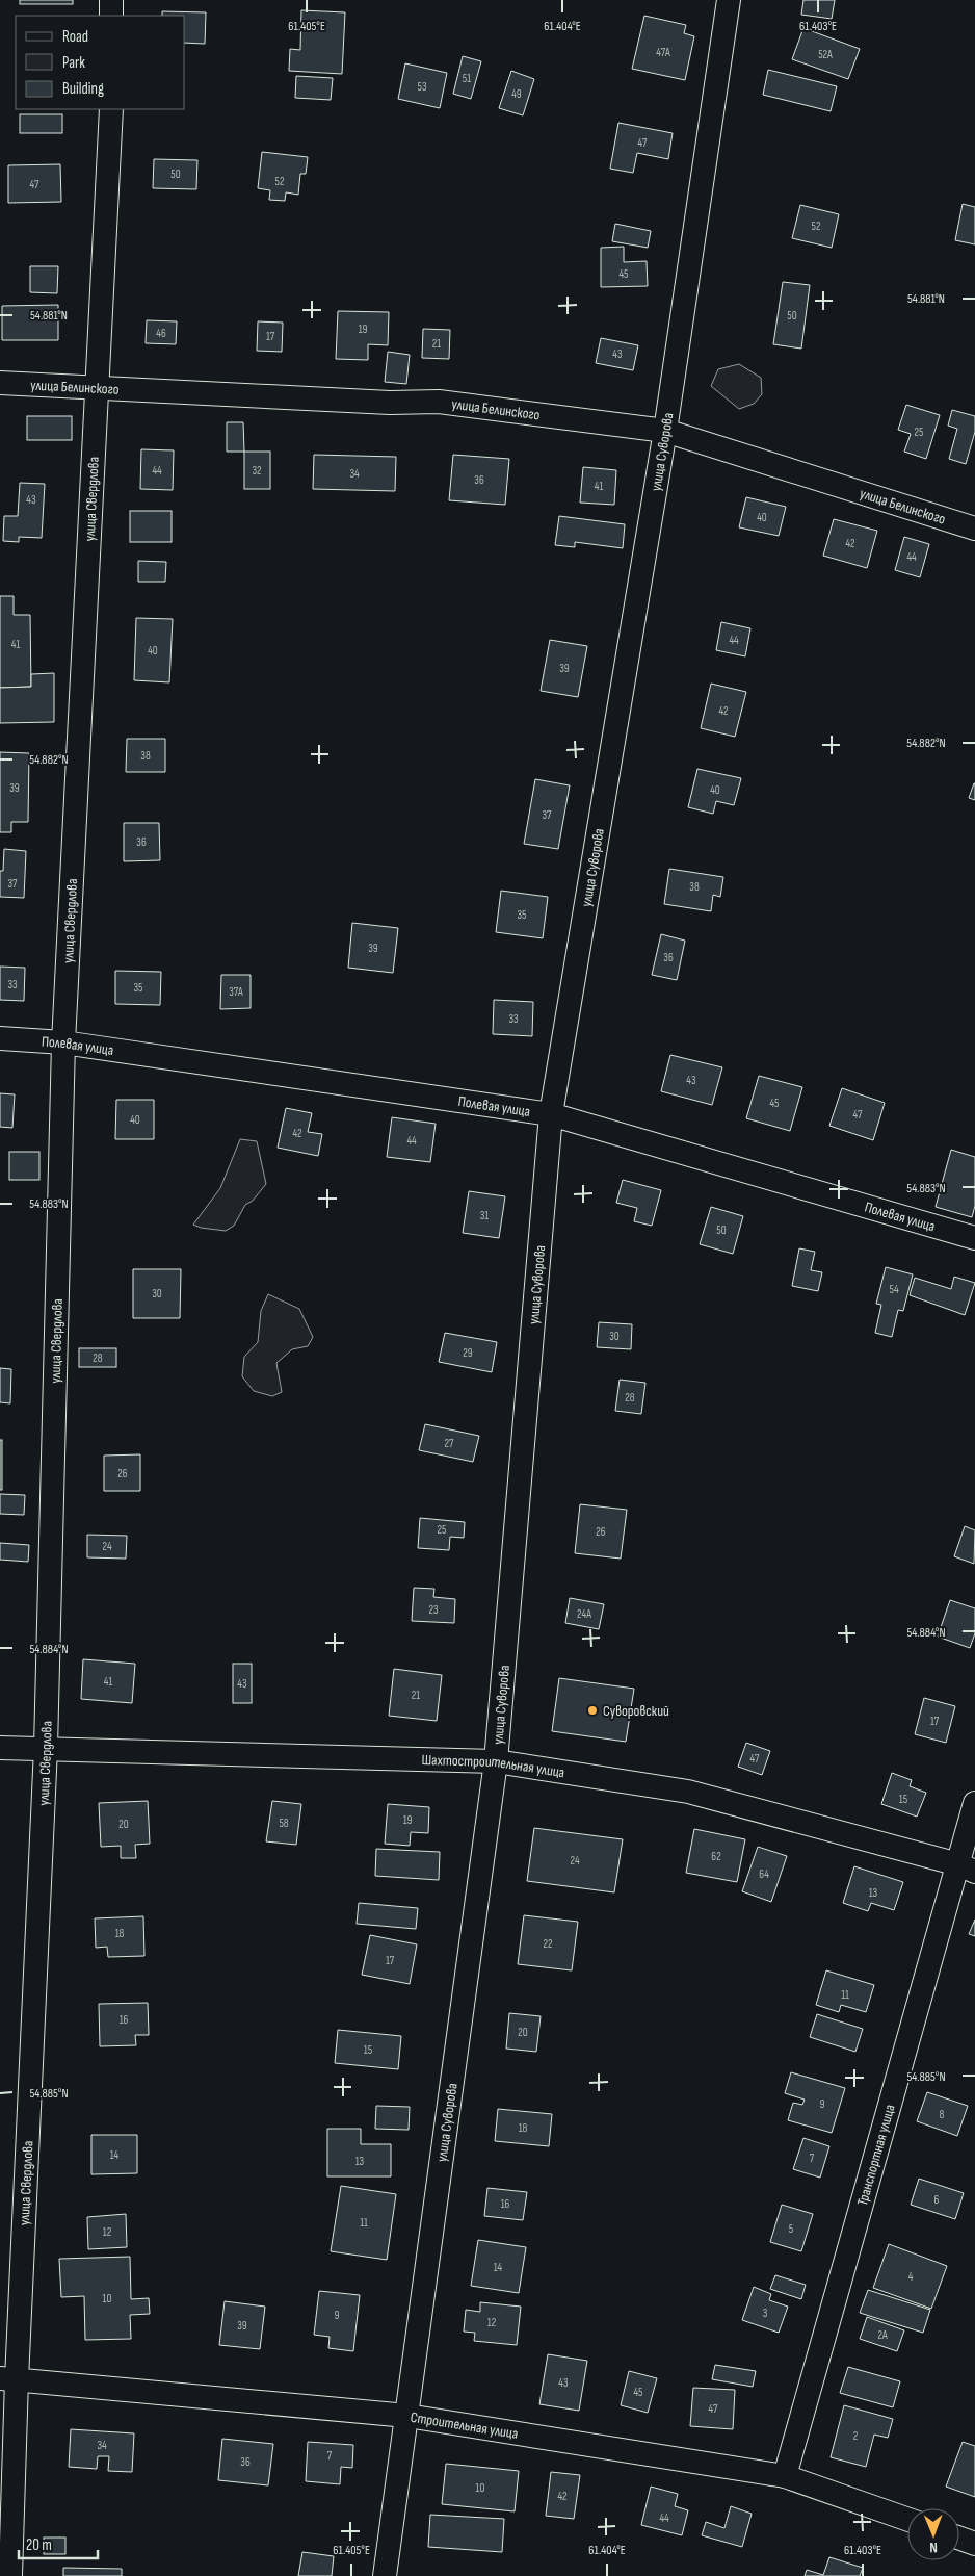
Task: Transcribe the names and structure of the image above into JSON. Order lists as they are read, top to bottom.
{
  "streets": {
    "street": [
      "улица Белинского",
      "улица Суворова",
      "улица Свердлова",
      "Полевая улица",
      "Шахтостроительная улица",
      "Транспортная улица",
      "Строительная улица"
    ]
  },
  "crossings": [
    ["улица Белинского", "улица Суворова"],
    ["улица Белинского", "улица Свердлова"],
    ["улица Суворова", "Полевая улица"],
    ["улица Суворова", "Шахтостроительная улица"],
    ["улица Суворова", "Строительная улица"],
    ["улица Свердлова", "Полевая улица"],
    ["улица Свердлова", "Шахтостроительная улица"],
    ["улица Свердлова", "Строительная улица"],
    ["Шахтостроительная улица", "Транспортная улица"],
    ["Транспортная улица", "Строительная улица"]
  ],
  "places": ["Суворовский"],
  "house_numbers": [
    "47А",
    "52А",
    "51",
    "53",
    "49",
    "47",
    "50",
    "52",
    "47",
    "52",
    "45",
    "50",
    "19",
    "46",
    "17",
    "21",
    "43",
    "25",
    "44",
    "32",
    "34",
    "36",
    "41",
    "43",
    "40",
    "42",
    "44",
    "44",
    "41",
    "40",
    "39",
    "42",
    "38",
    "39",
    "40",
    "37",
    "36",
    "37",
    "38",
    "35",
    "39",
    "36",
    "33",
    "35",
    "37А",
    "33",
    "43",
    "45",
    "47",
    "40",
    "42",
    "44",
    "31",
    "50",
    "54",
    "30",
    "30",
    "29",
    "28",
    "28",
    "27",
    "26",
    "25",
    "26",
    "24",
    "23",
    "24А",
    "41",
    "43",
    "21",
    "17",
    "47",
    "15",
    "19",
    "58",
    "20",
    "62",
    "24",
    "64",
    "13",
    "18",
    "22",
    "17",
    "11",
    "16",
    "20",
    "15",
    "9",
    "8",
    "18",
    "14",
    "7",
    "13",
    "6",
    "16",
    "11",
    "5",
    "12",
    "14",
    "4",
    "10",
    "3",
    "9",
    "12",
    "39",
    "2А",
    "43",
    "45",
    "47",
    "2",
    "34",
    "7",
    "36",
    "10",
    "42",
    "44"
  ],
  "legend": ["Road", "Park", "Building"],
  "scale_bar": "20 m",
  "north": "bottom",
  "coordinates": [
    "61.405°E",
    "61.404°E",
    "61.403°E",
    "54.881°N",
    "54.882°N",
    "54.883°N",
    "54.884°N",
    "54.885°N"
  ]
}
